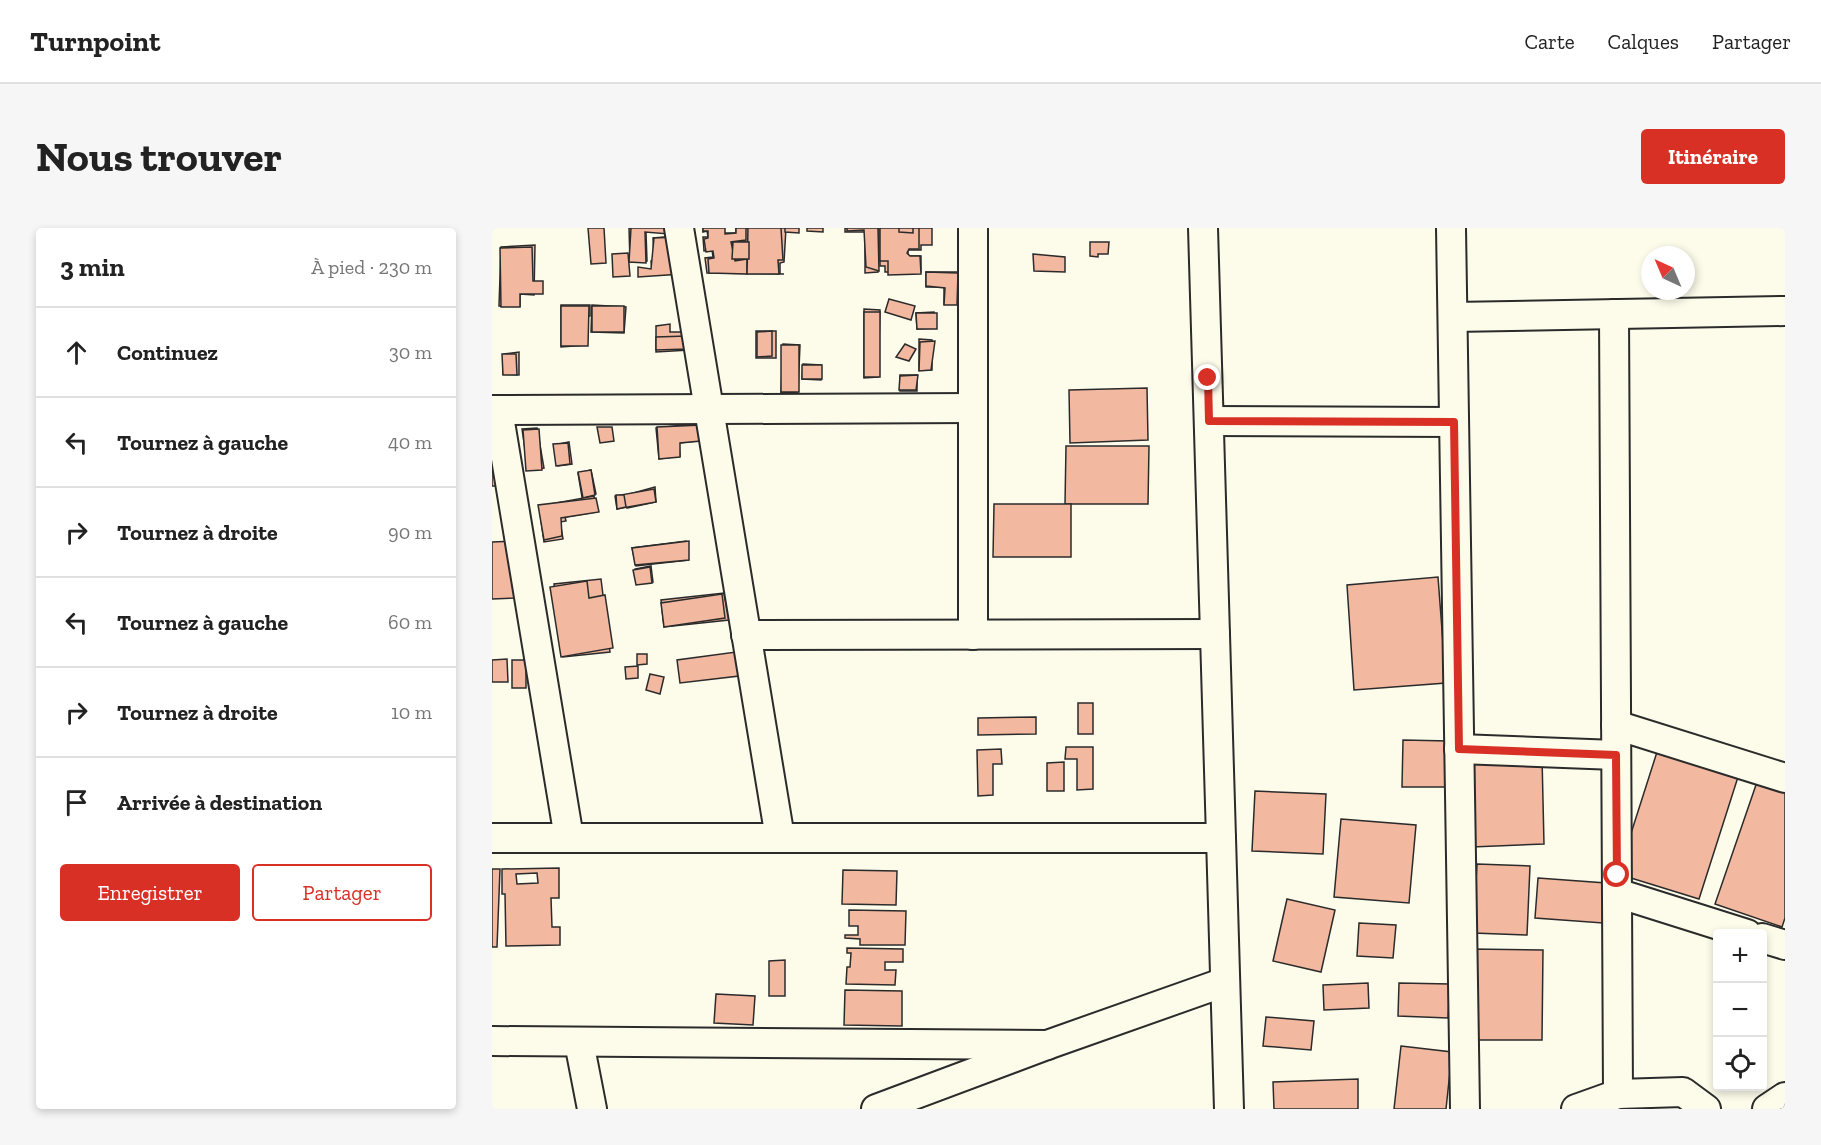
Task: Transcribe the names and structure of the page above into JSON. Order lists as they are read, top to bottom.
{
  "north": "top left",
  "page": {
    "header": "Turnpoint",
    "nav": ["Carte", "Calques", "Partager"],
    "buttons": [
      "Itinéraire",
      ["Enregistrer", "Partager"]
    ],
    "title": "Nous trouver",
    "heading": ["3 min", "À pied · 230 m"],
    "list": [
      ["Continuez", "30 m"],
      ["Tournez à gauche", "40 m"],
      ["Tournez à droite", "90 m"],
      ["Tournez à gauche", "60 m"],
      ["Tournez à droite", "10 m"],
      "Arrivée à destination"
    ],
    "map_buttons": ["+", "−"]
  }
}
